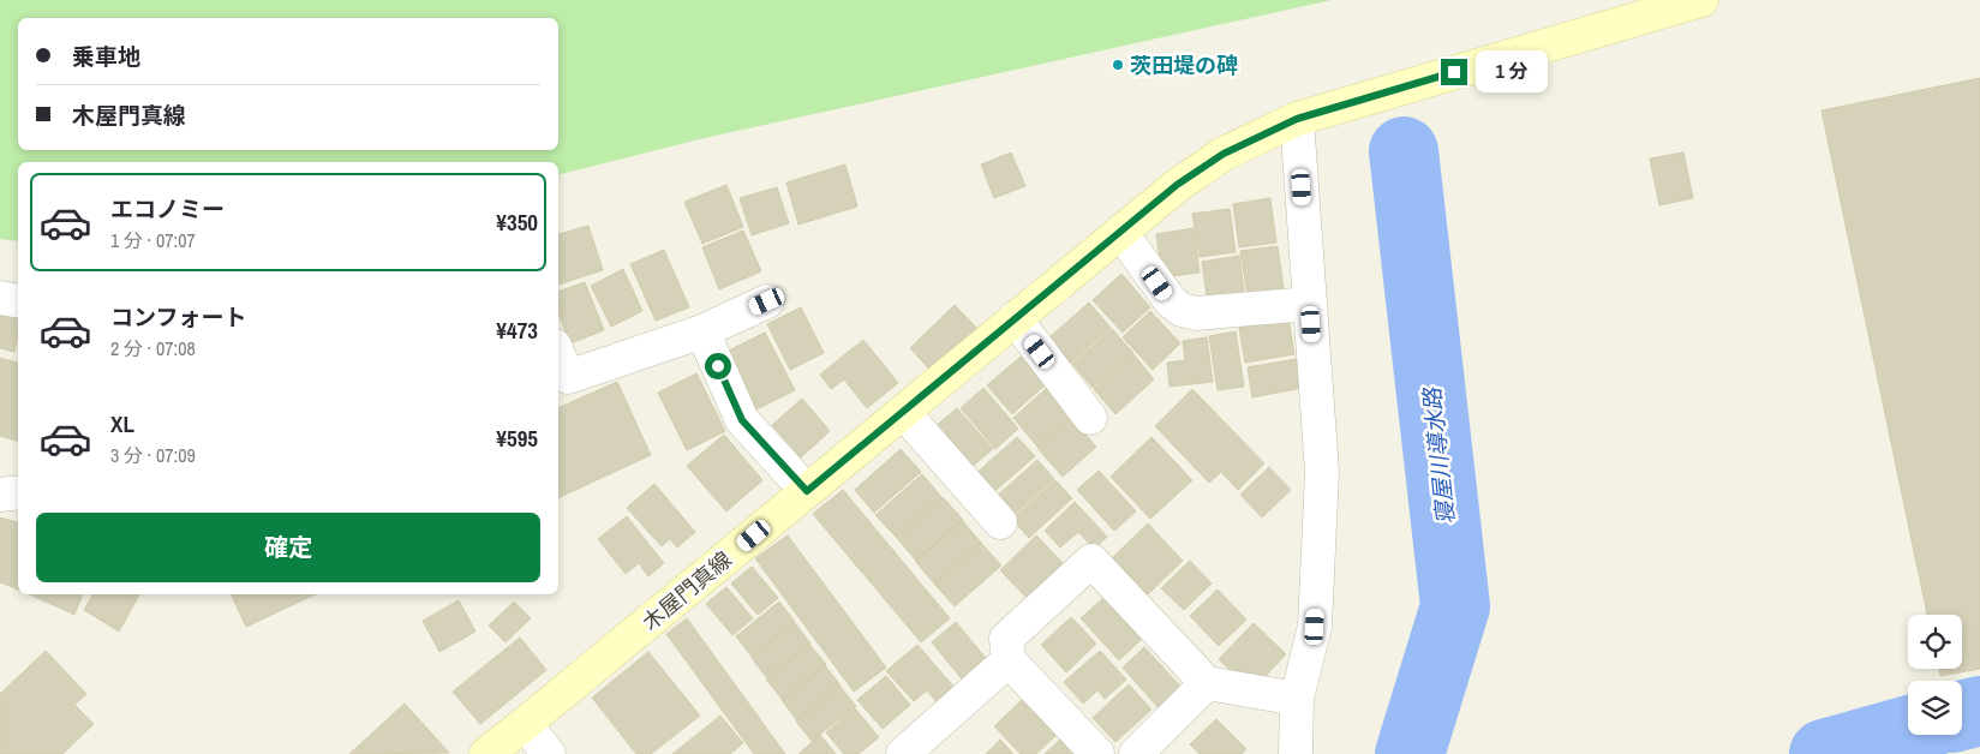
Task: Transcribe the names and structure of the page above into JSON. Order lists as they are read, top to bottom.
{
  "streets": {
    "main road": ["木屋門真線"]
  },
  "water": ["寝屋川導水路"],
  "places": ["茨田堤の碑"],
  "page": {
    "banner": ["乗車地", "木屋門真線"],
    "bubble": "1 分",
    "list": [
      {
        "name": "エコノミー",
        "note": "1 分 · 07:07",
        "value": "¥350"
      },
      {
        "name": "コンフォート",
        "note": "2 分 · 07:08",
        "value": "¥473"
      },
      {
        "name": "XL",
        "note": "3 分 · 07:09",
        "value": "¥595"
      }
    ],
    "buttons": "確定"
  }
}
